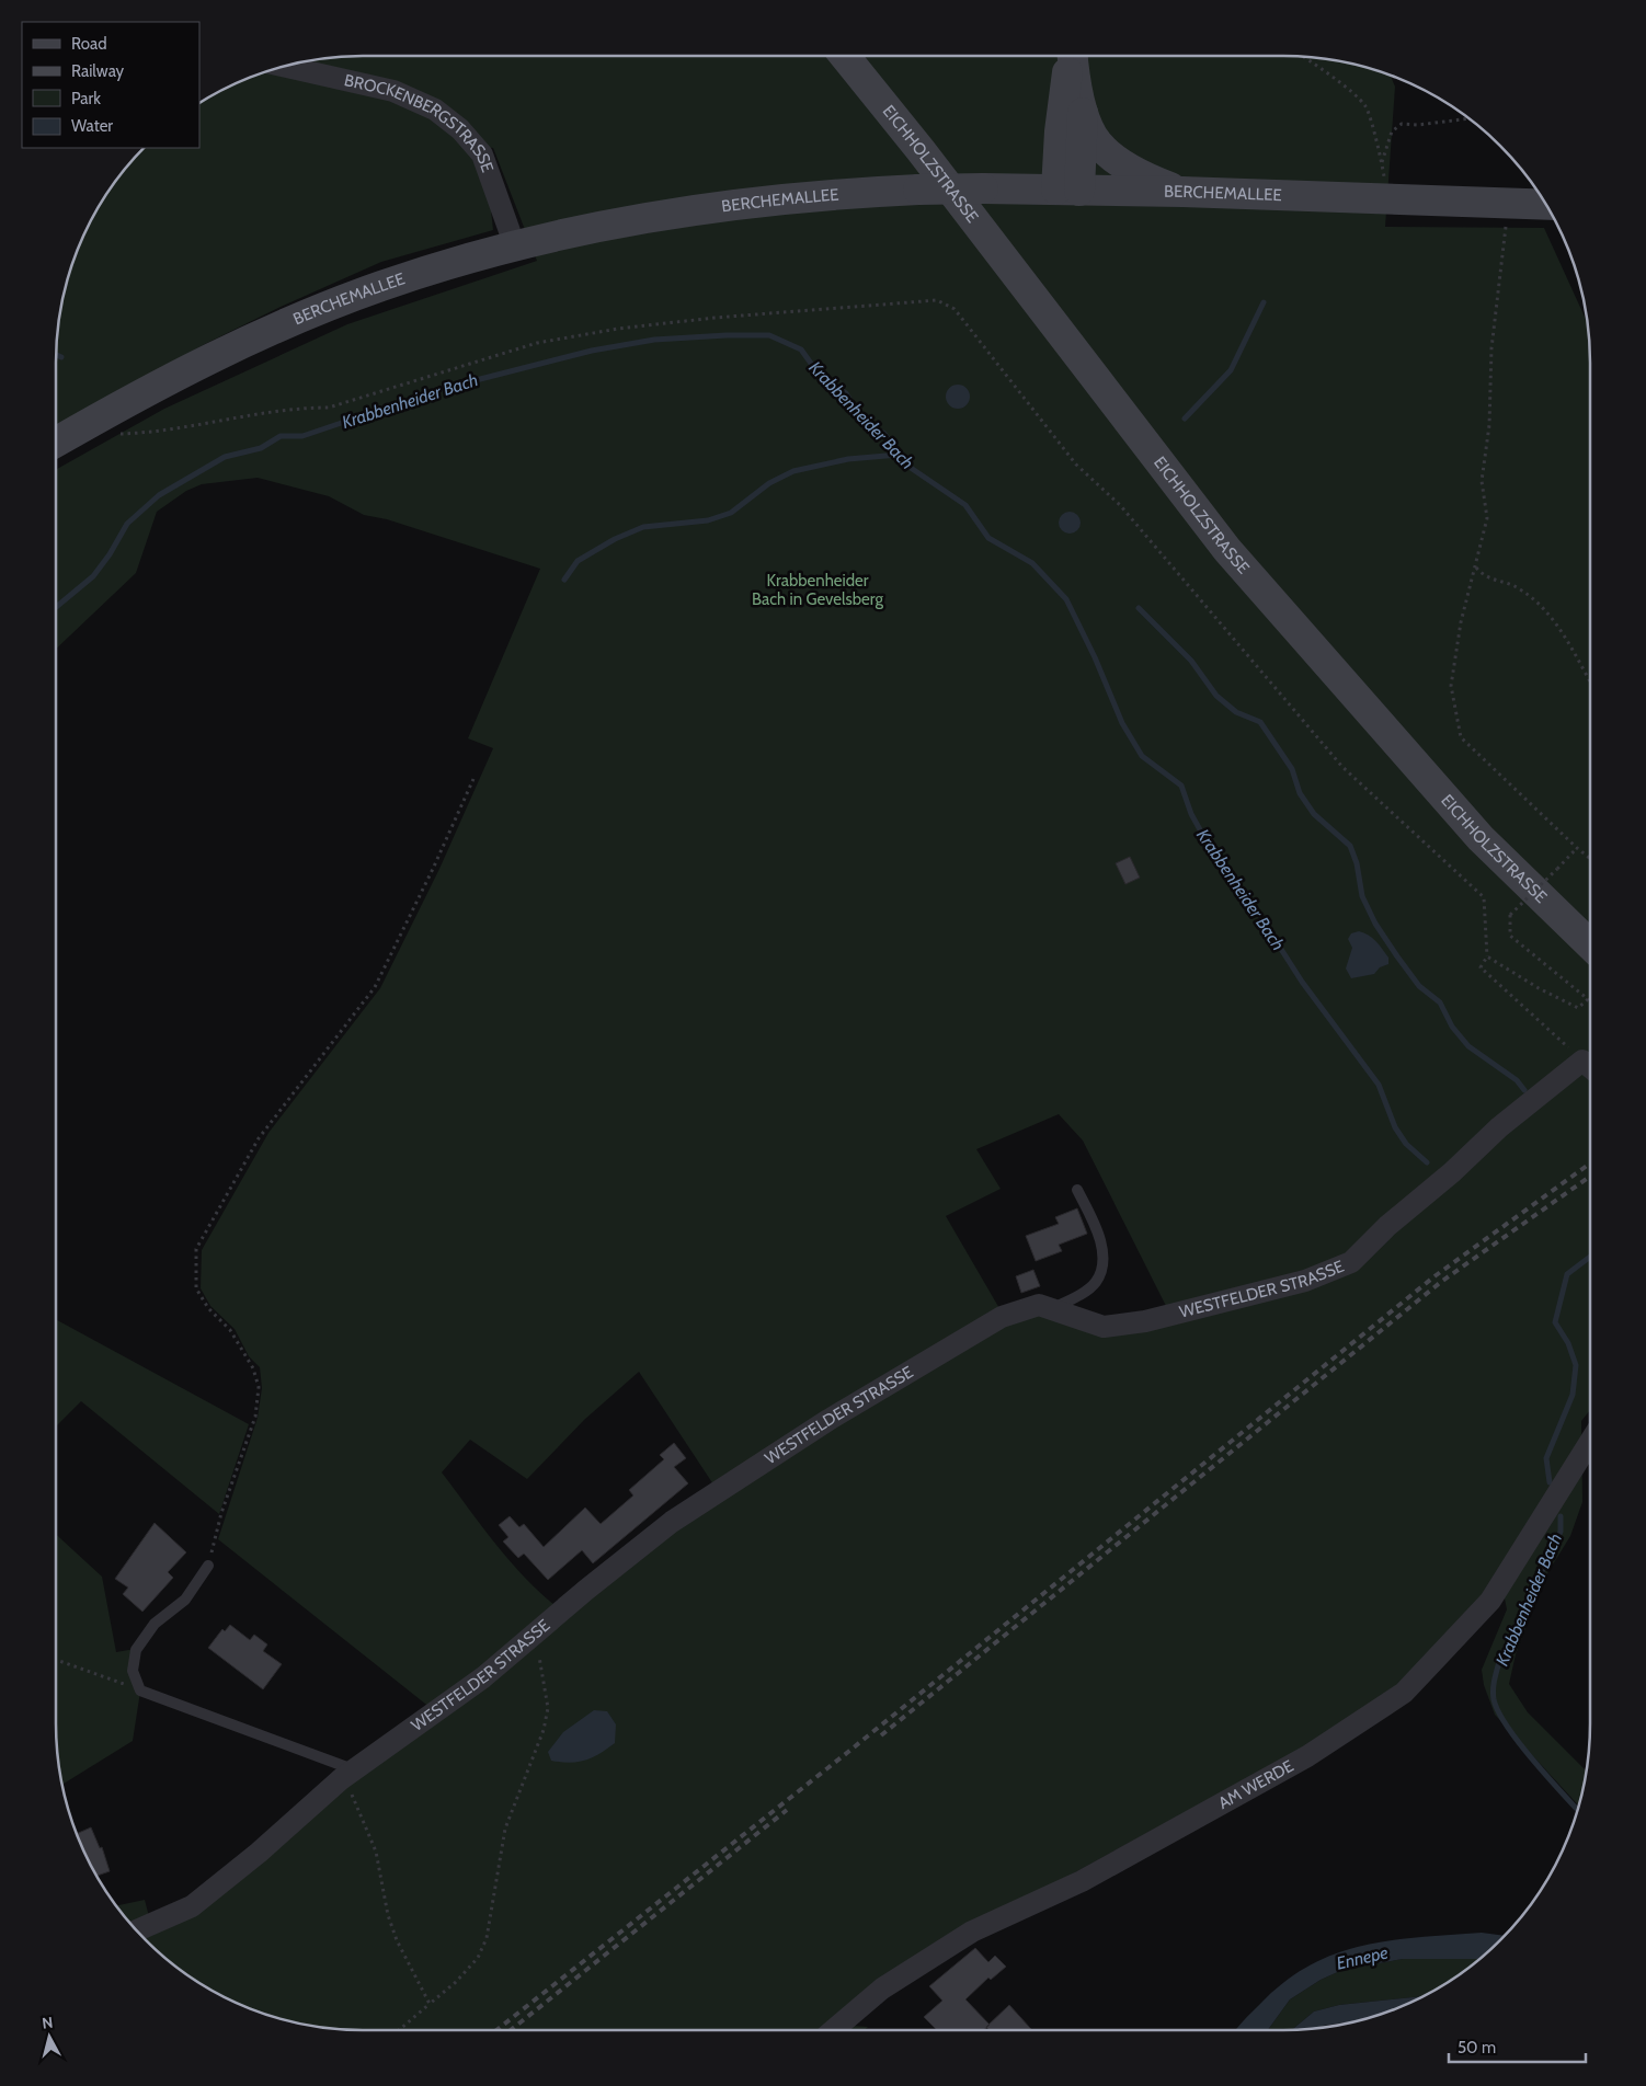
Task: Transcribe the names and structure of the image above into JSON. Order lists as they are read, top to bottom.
{
  "streets": {
    "main road": ["EICHHOLZSTRASSE", "BERCHEMALLEE"],
    "street": ["BROCKENBERGSTRASSE", "WESTFELDER STRASSE", "AM WERDE"]
  },
  "crossings": [
    ["BROCKENBERGSTRASSE", "BERCHEMALLEE"]
  ],
  "water": ["Krabbenheider Bach", "Ennepe"],
  "parks": ["Krabbenheider Bach in Gevelsberg"],
  "legend": [
    "Road",
    "Railway",
    "Park",
    "Water"
  ],
  "scale_bar": "50 m",
  "north": "top"
}
